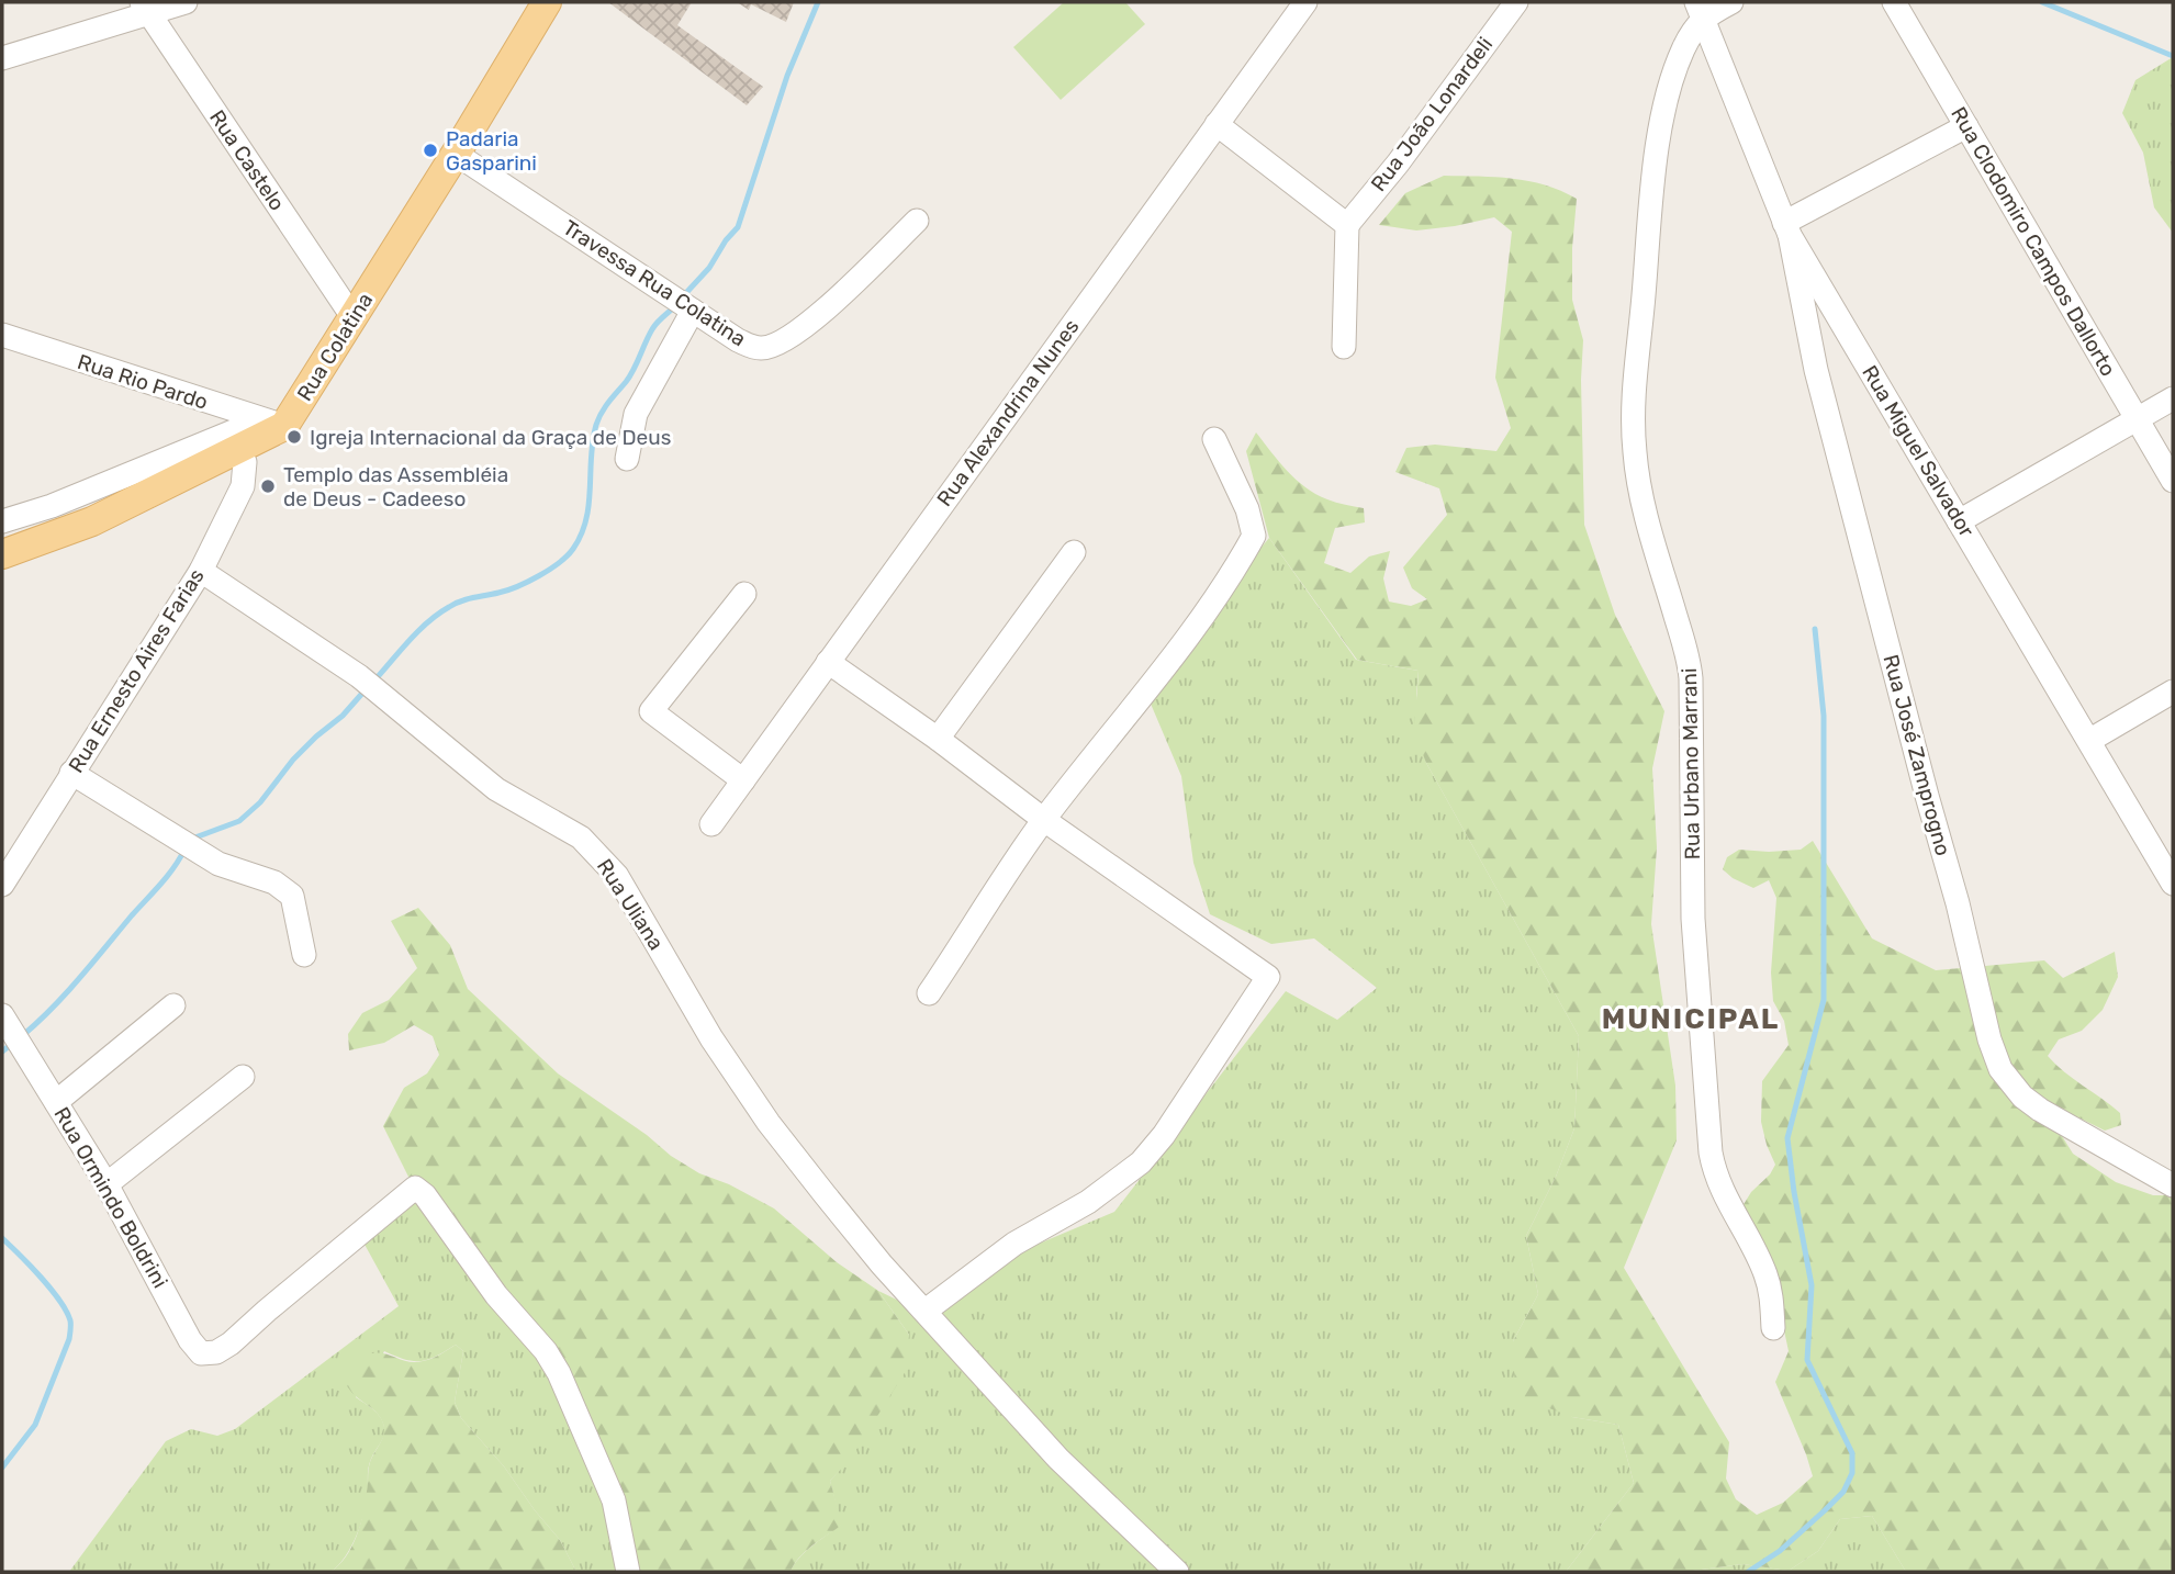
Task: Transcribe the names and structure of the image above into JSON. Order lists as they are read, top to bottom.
{
  "streets": {
    "main road": ["Rua Colatina"],
    "street": [
      "Rua João Lonardeli",
      "Rua Castelo",
      "Rua Clodomiro Campos Dallorto",
      "Travessa Rua Colatina",
      "Rua Rio Pardo",
      "Rua Alexandrina Nunes",
      "Rua Miguel Salvador",
      "Rua Ernesto Aires Farias",
      "Rua José Zamprogno",
      "Rua Urbano Marrani",
      "Rua Uliana",
      "Rua Ormindo Boldrini"
    ]
  },
  "crossings": [
    ["Rua Castelo", "Rua Colatina"],
    ["Travessa Rua Colatina", "Rua Colatina"],
    ["Rua Colatina", "Rua Rio Pardo"],
    ["Rua Miguel Salvador", "Rua José Zamprogno"],
    ["Rua Miguel Salvador", "Rua Urbano Marrani"],
    ["Rua Ernesto Aires Farias", "Rua Uliana"]
  ],
  "districts": ["MUNICIPAL"],
  "places": ["Padaria Gasparini", "Igreja Internacional da Graça de Deus", "Templo das Assembléia de Deus - Cadeeso"]
}
